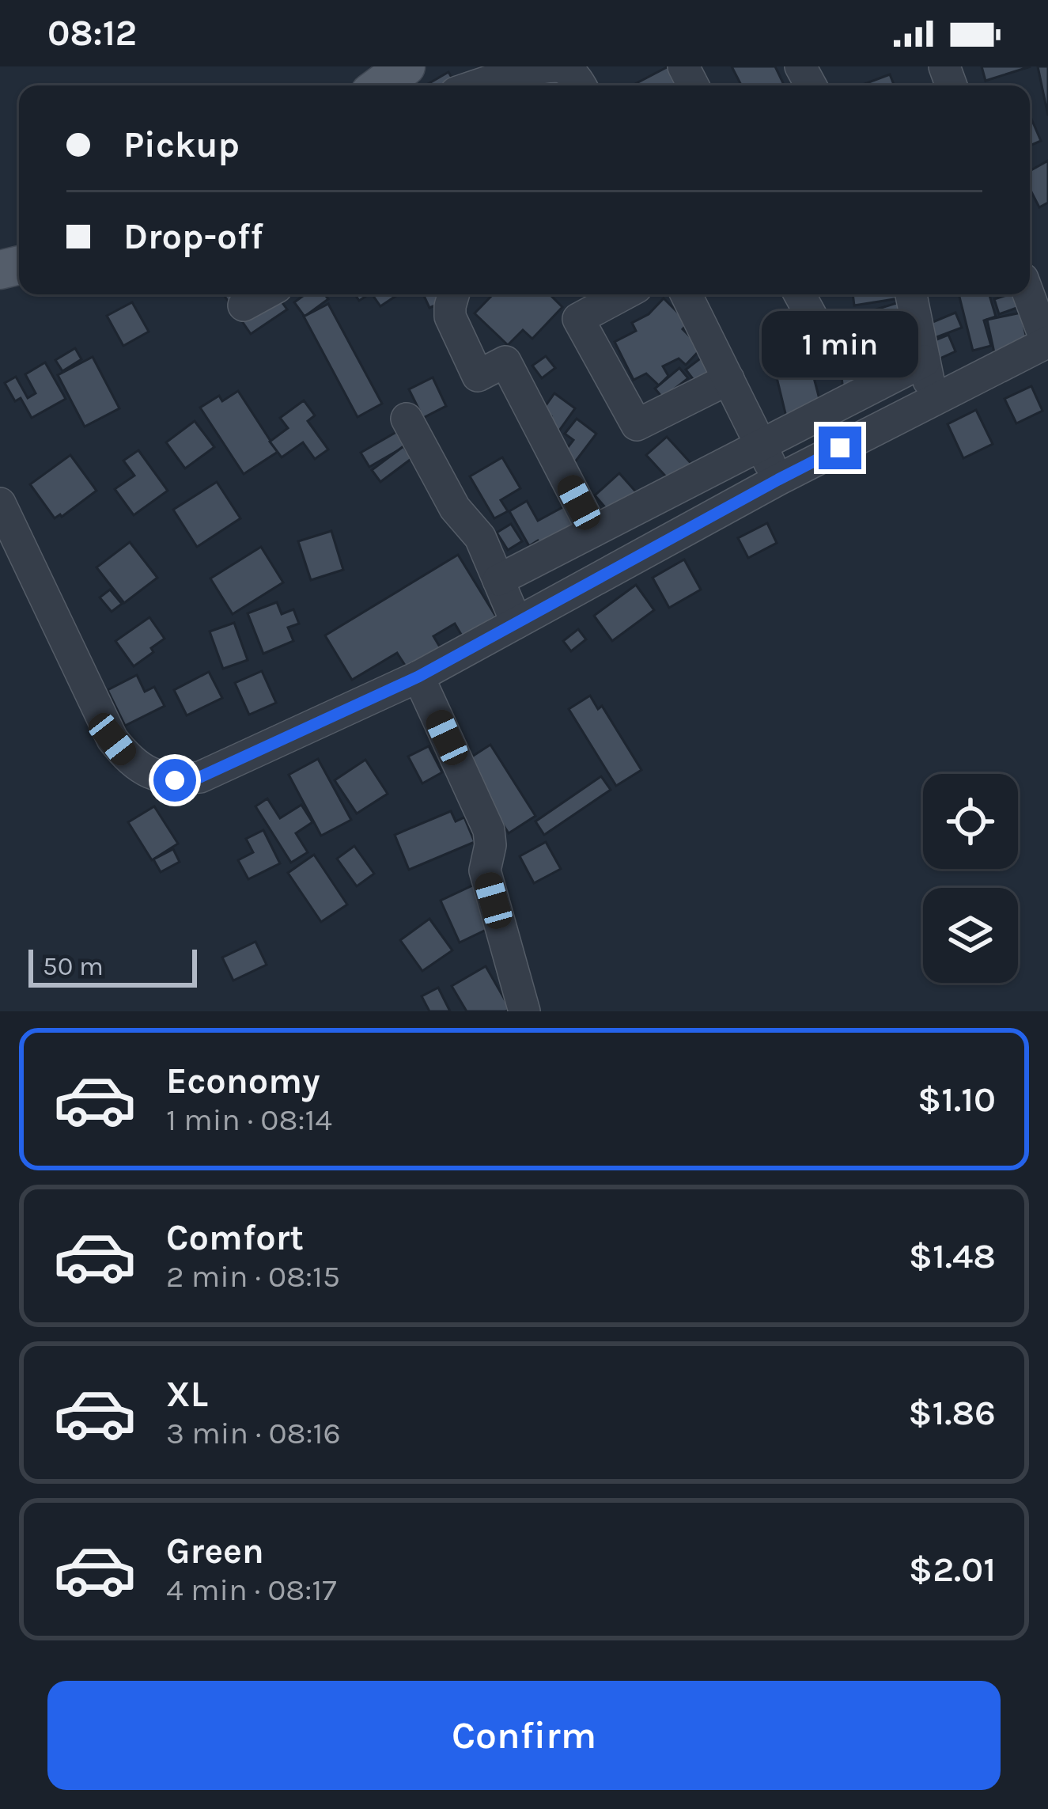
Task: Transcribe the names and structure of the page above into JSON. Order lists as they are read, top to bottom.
{
  "scale_bar": "50 m",
  "page": {
    "status": "08:12",
    "banner": ["Pickup", "Drop-off"],
    "bubble": "1 min",
    "scale": "50 m",
    "list": [
      {
        "name": "Economy",
        "note": "1 min · 08:14",
        "value": "$1.10"
      },
      {
        "name": "Comfort",
        "note": "2 min · 08:15",
        "value": "$1.48"
      },
      {
        "name": "XL",
        "note": "3 min · 08:16",
        "value": "$1.86"
      },
      {
        "name": "Green",
        "note": "4 min · 08:17",
        "value": "$2.01"
      }
    ],
    "buttons": "Confirm"
  }
}
